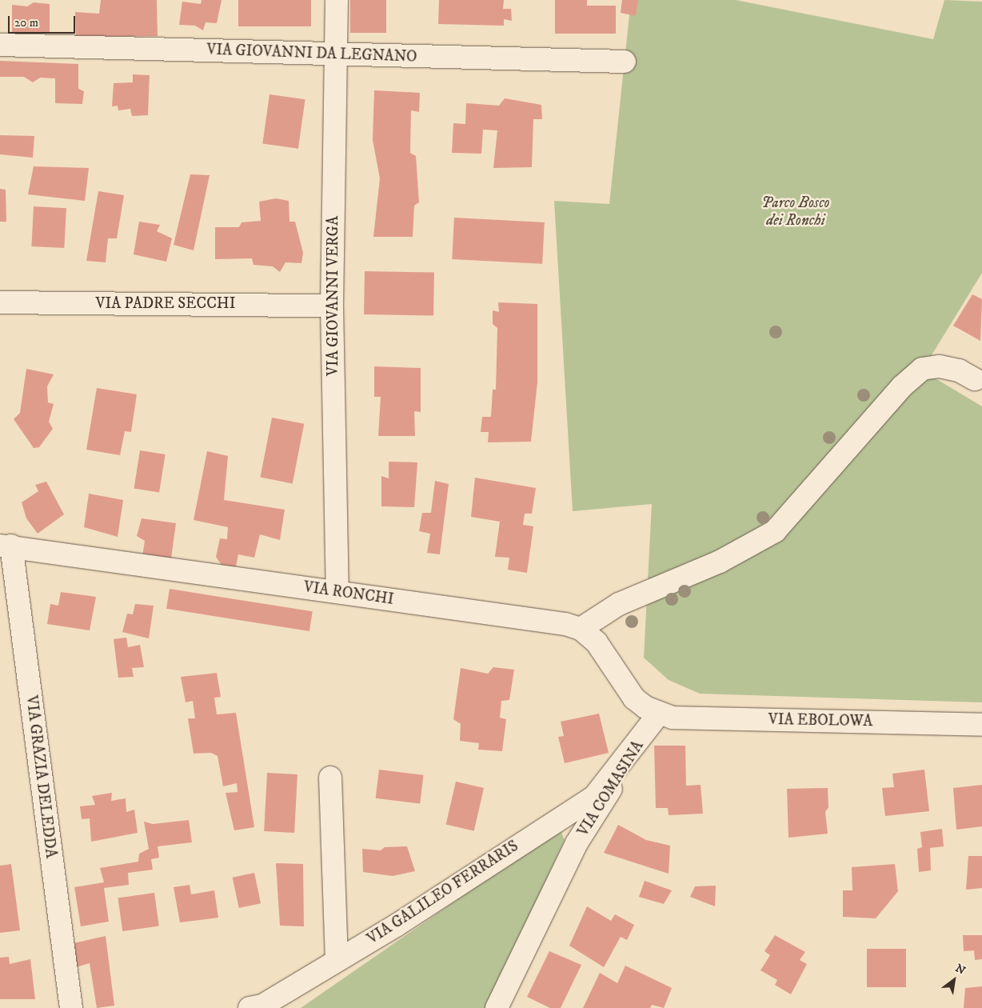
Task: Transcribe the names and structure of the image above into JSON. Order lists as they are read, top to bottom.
{
  "streets": {
    "street": [
      "VIA GIOVANNI DA LEGNANO",
      "VIA GIOVANNI VERGA",
      "VIA PADRE SECCHI",
      "VIA RONCHI",
      "VIA EBOLOWA",
      "VIA GRAZIA DELEDDA",
      "VIA COMASINA",
      "VIA GALILEO FERRARIS"
    ]
  },
  "crossings": [
    ["VIA GIOVANNI DA LEGNANO", "VIA GIOVANNI VERGA"],
    ["VIA GIOVANNI VERGA", "VIA PADRE SECCHI"],
    ["VIA GIOVANNI VERGA", "VIA RONCHI"],
    ["VIA RONCHI", "VIA EBOLOWA"],
    ["VIA RONCHI", "VIA GRAZIA DELEDDA"],
    ["VIA RONCHI", "VIA COMASINA"],
    ["VIA EBOLOWA", "VIA COMASINA"],
    ["VIA COMASINA", "VIA GALILEO FERRARIS"]
  ],
  "parks": ["Parco Bosco dei Ronchi"],
  "scale_bar": "20 m",
  "north": "top right"
}
